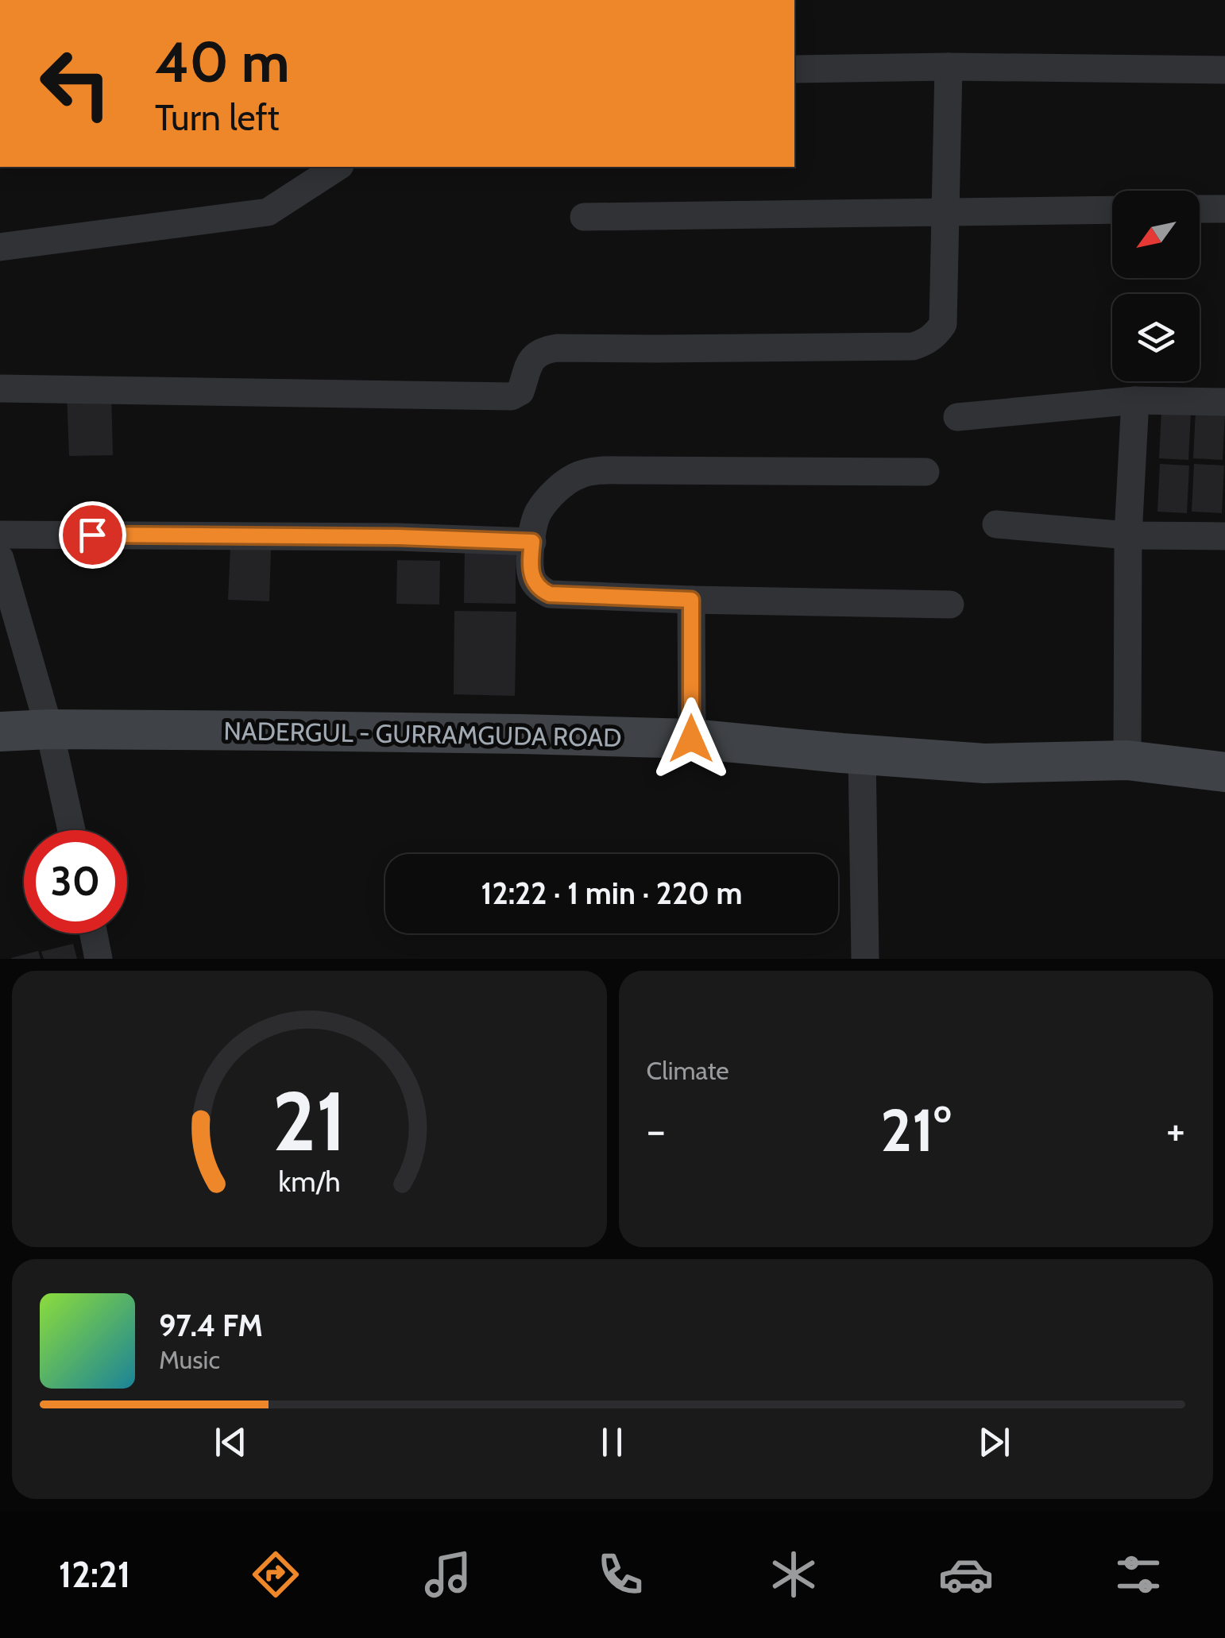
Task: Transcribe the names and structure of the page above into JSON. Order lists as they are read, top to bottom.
{
  "streets": {
    "main road": ["NADERGUL - GURRAMGUDA ROAD"]
  },
  "north": "bottom left",
  "page": {
    "turn": ["40 m", "Turn left"],
    "limit": "30",
    "trip": "12:22 · 1 min · 220 m",
    "tile": "Climate",
    "heat": ["−", "21°", "+"],
    "song": ["97.4 FM", "Music"],
    "tabs": "12:21",
    "gauge": ["21", "km/h"]
  }
}
